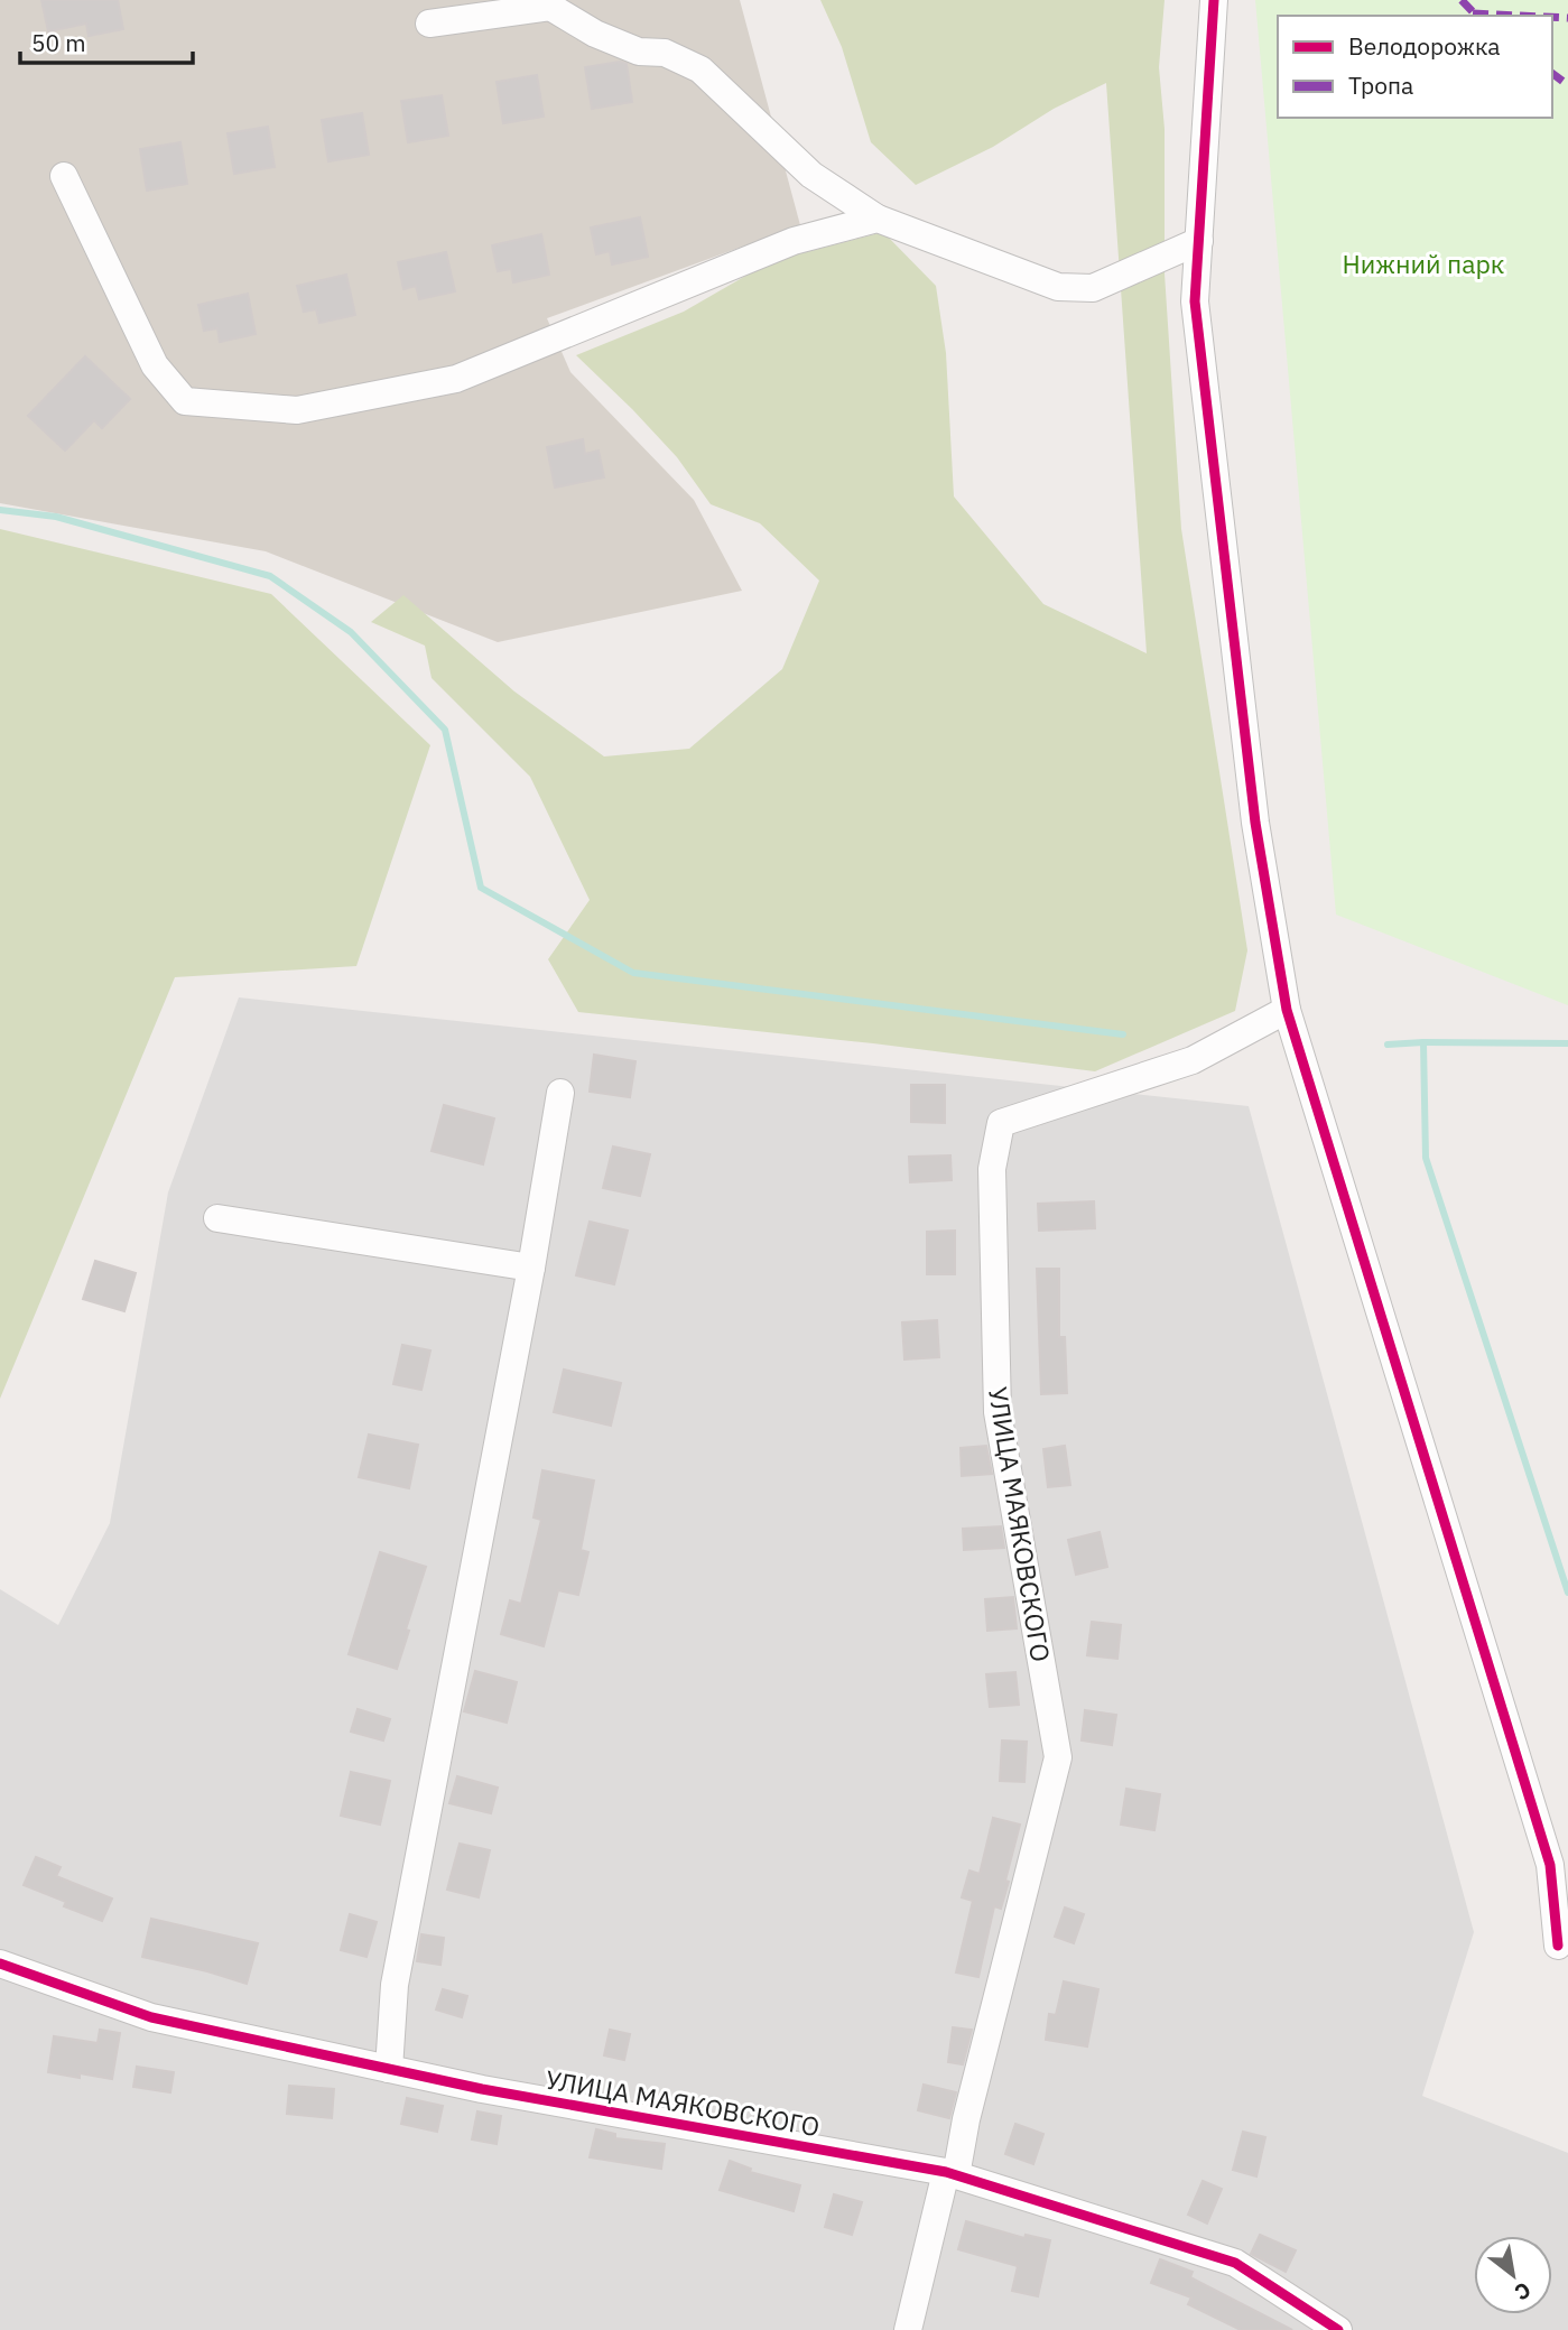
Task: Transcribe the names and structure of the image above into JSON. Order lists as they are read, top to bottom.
{
  "streets": {
    "street": ["УЛИЦА МАЯКОВСКОГО"]
  },
  "parks": ["Нижний парк"],
  "legend": ["Велодорожка", "Тропа"],
  "scale_bar": "50 m",
  "north": "bottom right"
}
